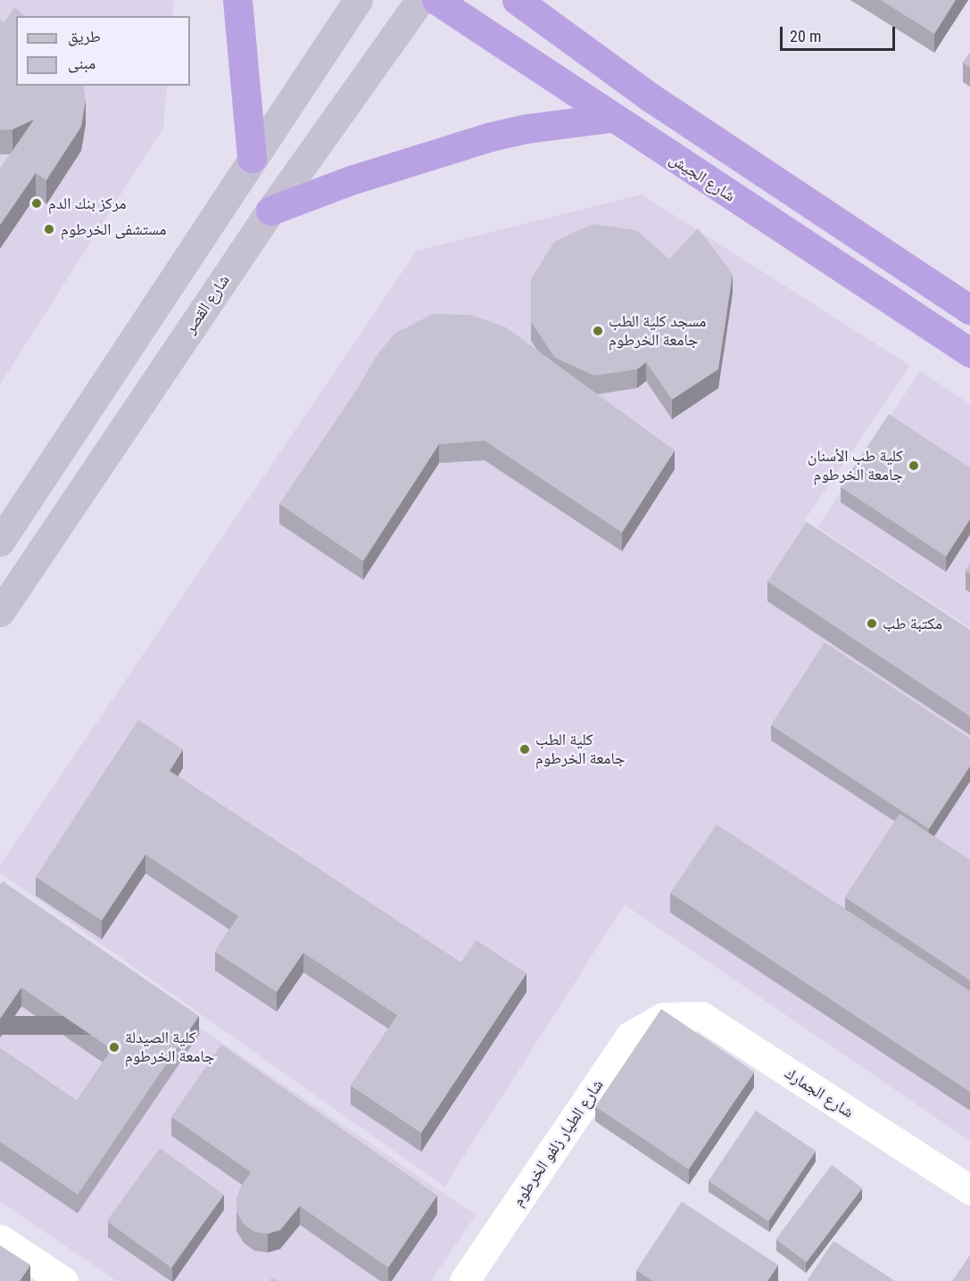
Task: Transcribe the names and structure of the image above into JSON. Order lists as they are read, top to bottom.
{
  "streets": {
    "highway": ["شارع الجيش"],
    "main road": ["شارع القصر"],
    "street": ["شارع الجمارك", "شارع الطيار زلفو الخرطوم"]
  },
  "crossings": [
    ["شارع الجمارك", "شارع الطيار زلفو الخرطوم"]
  ],
  "places": [
    "مركز بنك الدم",
    "مستشفى الخرطوم",
    "مسجد كلية الطب جامعة الخرطوم",
    "كلية طب الأسنان جامعة الخرطوم",
    "مكتبة طب",
    "كلية الطب جامعة الخرطوم",
    "كلية الصيدلة جامعة الخرطوم"
  ],
  "legend": ["طريق", "مبنى"],
  "scale_bar": "20 m"
}
